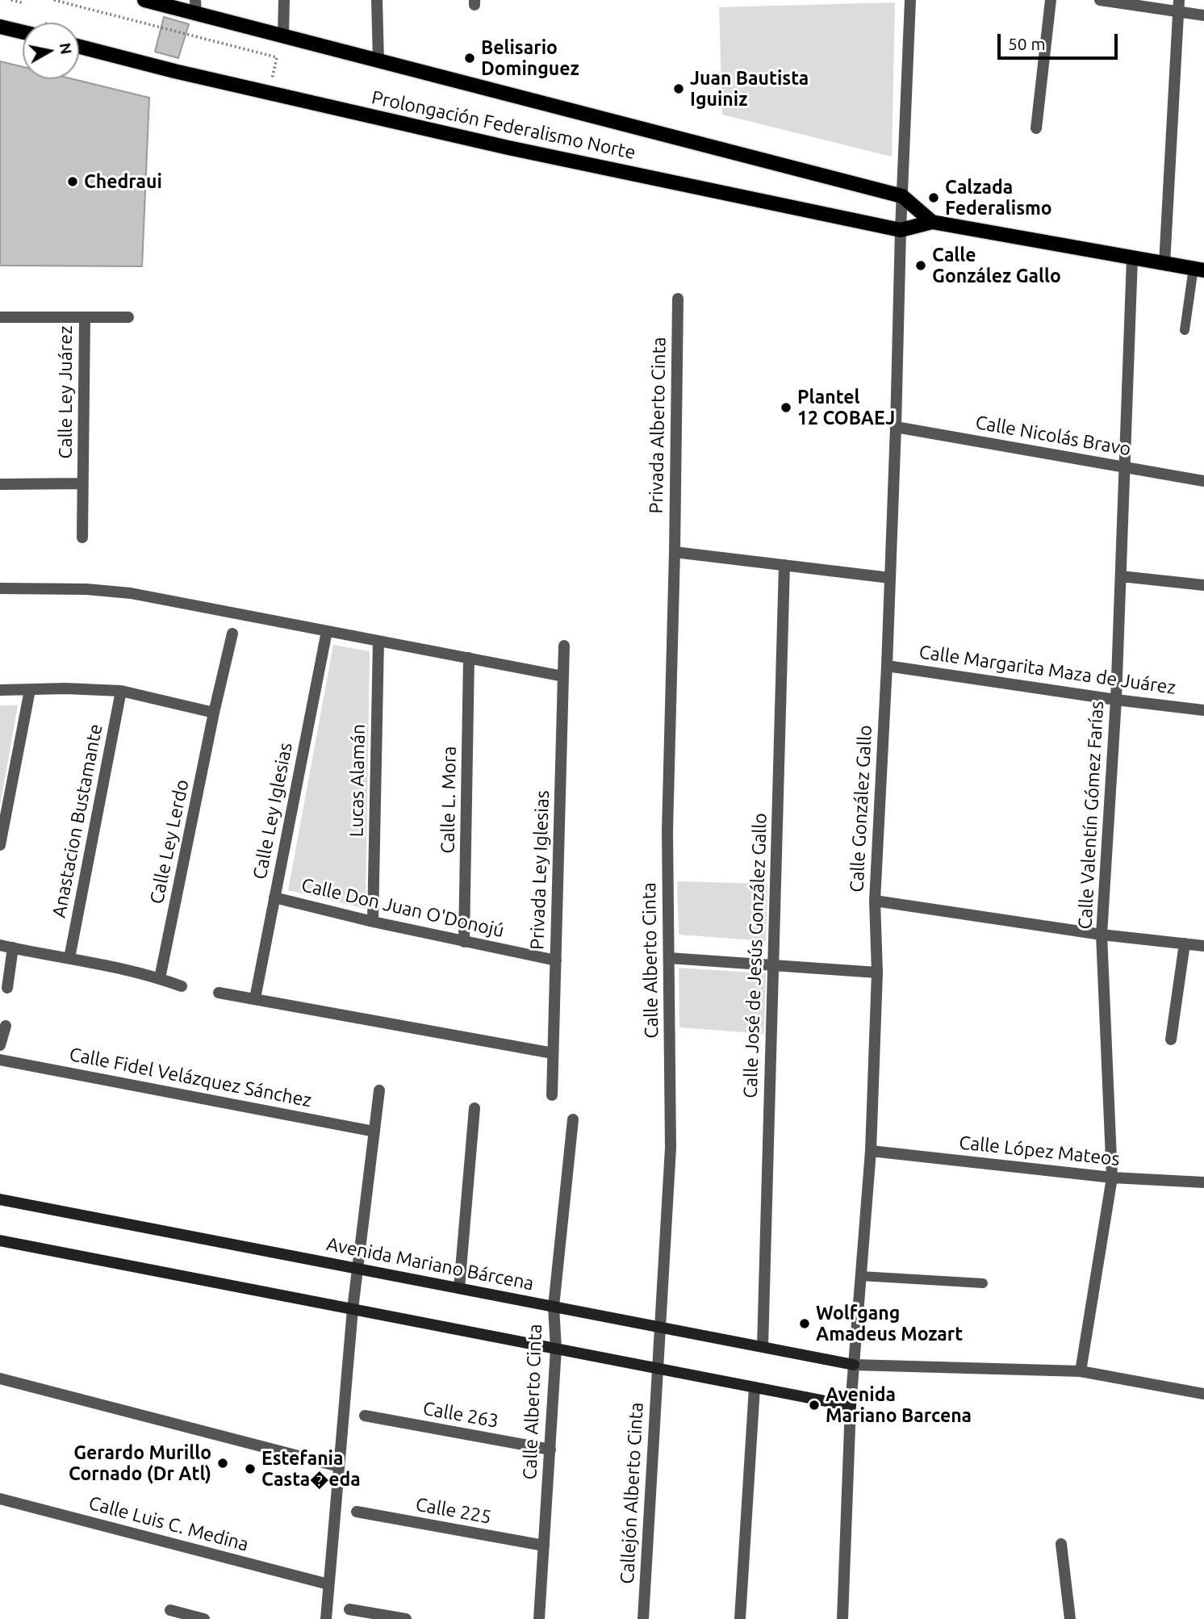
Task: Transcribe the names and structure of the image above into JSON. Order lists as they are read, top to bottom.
{
  "streets": {
    "main road": ["Prolongación Federalismo Norte"],
    "street": [
      "Calle Ley Juárez",
      "Privada Alberto Cinta",
      "Calle Nicolás Bravo",
      "Calle Margarita Maza de Juárez",
      "Lucas Alamán",
      "Calle L. Mora",
      "Calle González Gallo",
      "Calle Ley Iglesias",
      "Calle Valentín Gómez Farías",
      "Anastacion Bustamante",
      "Calle Ley Lerdo",
      "Privada Ley Iglesias",
      "Calle Don Juan O'Donojú",
      "Calle José de Jesús González Gallo",
      "Calle Alberto Cinta",
      "Calle Fidel Velázquez Sánchez",
      "Calle López Mateos",
      "Avenida Mariano Bárcena",
      "Calle 263",
      "Callejón Alberto Cinta",
      "Calle 225",
      "Calle Luis C. Medina"
    ]
  },
  "crossings": [
    ["Prolongación Federalismo Norte", "Calle González Gallo"],
    ["Prolongación Federalismo Norte", "Calle Valentín Gómez Farías"],
    ["Privada Alberto Cinta", "Calle Alberto Cinta"],
    ["Calle Nicolás Bravo", "Calle González Gallo"],
    ["Calle Nicolás Bravo", "Calle Valentín Gómez Farías"],
    ["Calle Margarita Maza de Juárez", "Calle González Gallo"],
    ["Calle Margarita Maza de Juárez", "Calle Valentín Gómez Farías"],
    ["Lucas Alamán", "Calle Don Juan O'Donojú"],
    ["Calle L. Mora", "Calle Don Juan O'Donojú"],
    ["Calle González Gallo", "Calle López Mateos"],
    ["Calle González Gallo", "Avenida Mariano Bárcena"],
    ["Calle Ley Iglesias", "Calle Don Juan O'Donojú"],
    ["Calle Valentín Gómez Farías", "Calle López Mateos"],
    ["Privada Ley Iglesias", "Calle Don Juan O'Donojú"],
    ["Calle José de Jesús González Gallo", "Avenida Mariano Bárcena"],
    ["Calle Alberto Cinta", "Avenida Mariano Bárcena"],
    ["Calle Alberto Cinta", "Calle 263"],
    ["Calle Alberto Cinta", "Callejón Alberto Cinta"],
    ["Calle Alberto Cinta", "Calle 225"]
  ],
  "places": [
    "Belisario Dominguez",
    "Juan Bautista Iguiniz",
    "Chedraui",
    "Calzada Federalismo",
    "Calle González Gallo",
    "Plantel 12 COBAEJ",
    "Wolfgang Amadeus Mozart",
    "Avenida Mariano Barcena",
    "Gerardo Murillo Cornado (Dr Atl)",
    "Estefania Casta�eda"
  ],
  "scale_bar": "50 m",
  "north": "right"
}
